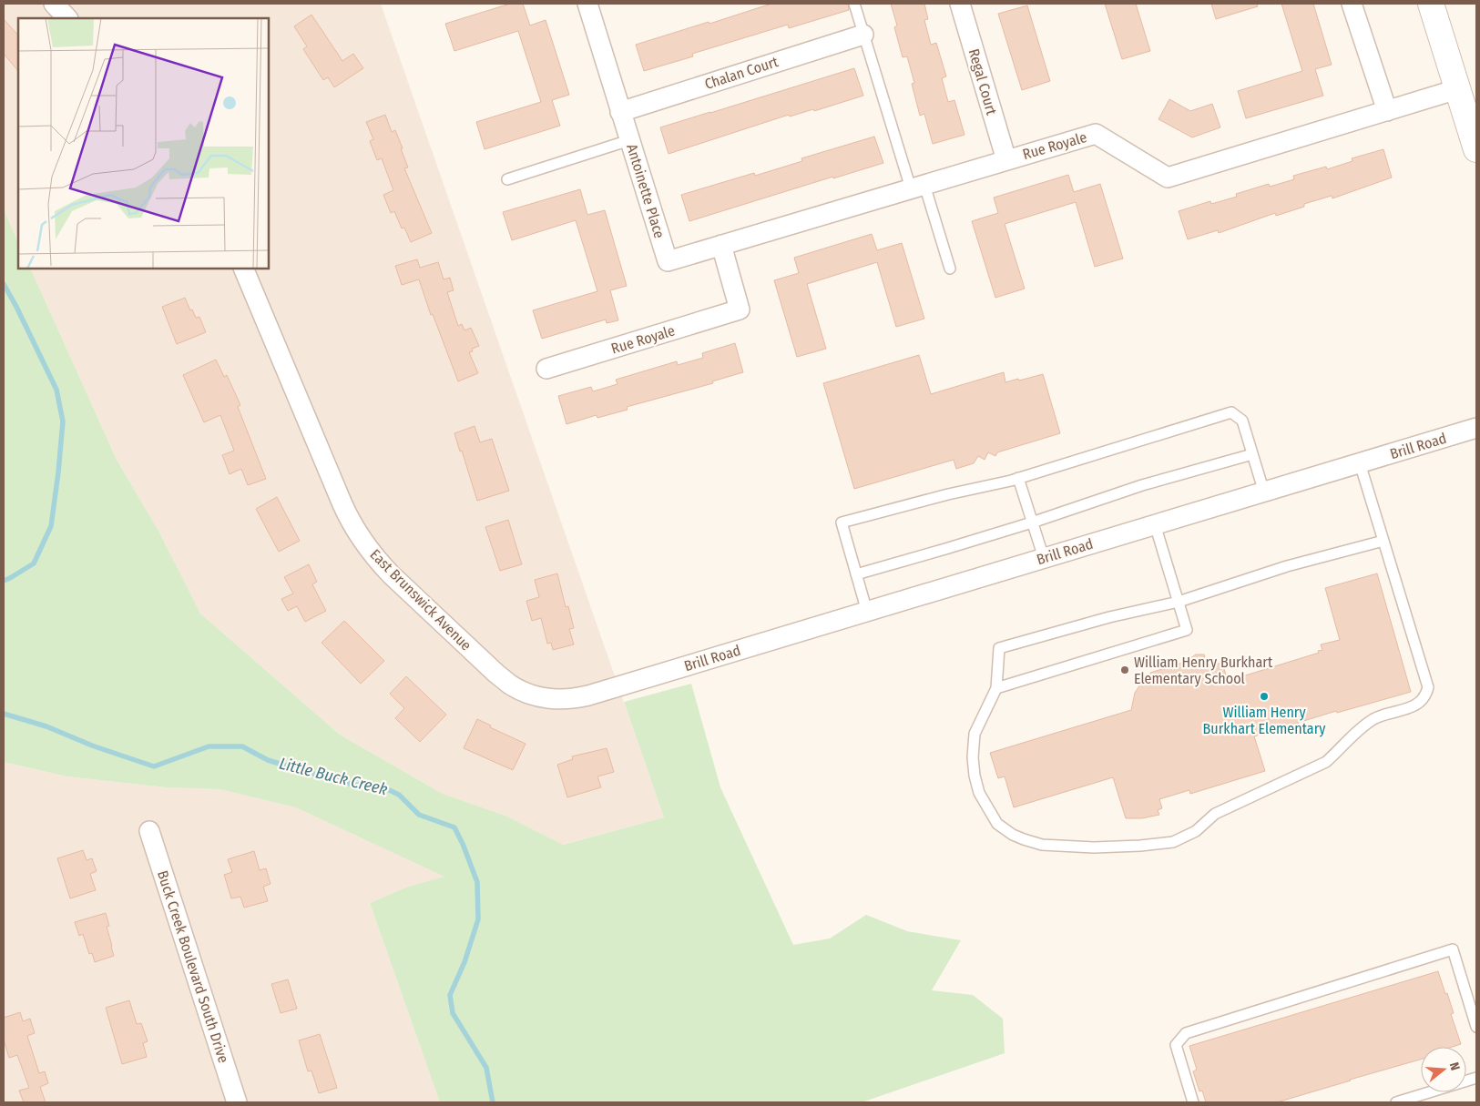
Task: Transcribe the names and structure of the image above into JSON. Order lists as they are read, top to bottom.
{
  "streets": {
    "street": [
      "Chalan Court",
      "Regal Court",
      "Rue Royale",
      "Antoinette Place",
      "Brill Road",
      "East Brunswick Avenue",
      "Buck Creek Boulevard South Drive"
    ]
  },
  "crossings": [
    ["Chalan Court", "Antoinette Place"],
    ["Regal Court", "Rue Royale"],
    ["Rue Royale", "Antoinette Place"],
    ["Brill Road", "East Brunswick Avenue"]
  ],
  "water": ["Little Buck Creek"],
  "places": ["William Henry Burkhart Elementary School", "William Henry Burkhart Elementary"],
  "north": "right"
}
